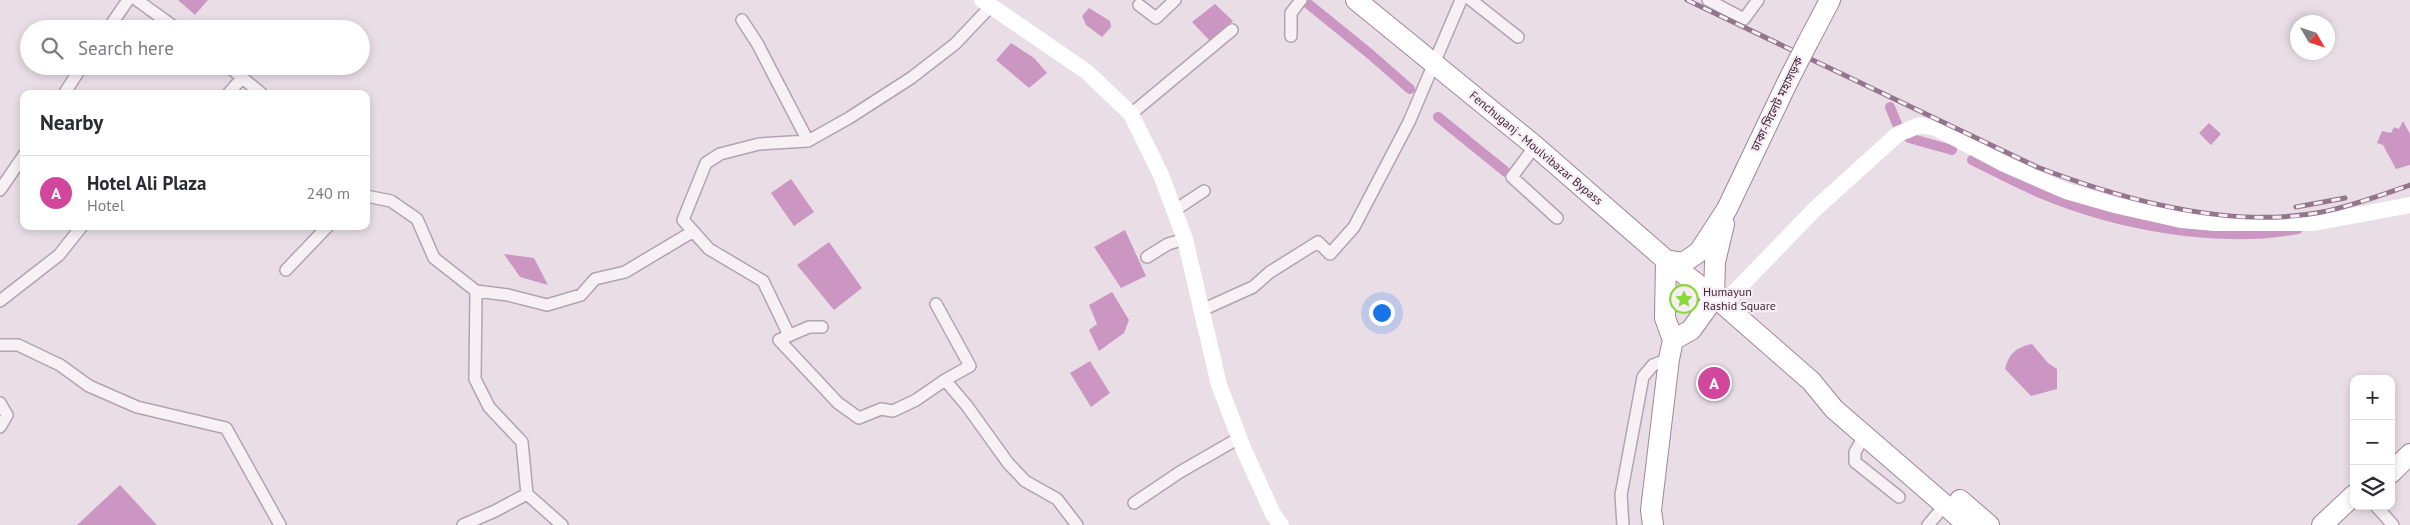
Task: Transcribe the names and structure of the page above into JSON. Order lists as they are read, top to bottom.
{
  "streets": {
    "highway": ["ঢাকা-সিলেট মহাসড়ক", "Fenchuganj - Moulvibazar Bypass"]
  },
  "crossings": [
    ["ঢাকা-সিলেট মহাসড়ক", "Fenchuganj - Moulvibazar Bypass"]
  ],
  "places": {
    "place": ["Humayun Rashid Square"]
  },
  "north": "bottom right",
  "page": {
    "search": "Search here",
    "heading": "Nearby",
    "list": [
      {
        "mark": "A",
        "name": "Hotel Ali Plaza",
        "note": "Hotel",
        "value": "240 m"
      }
    ],
    "pins": "A",
    "map_buttons": ["+", "−"]
  }
}
